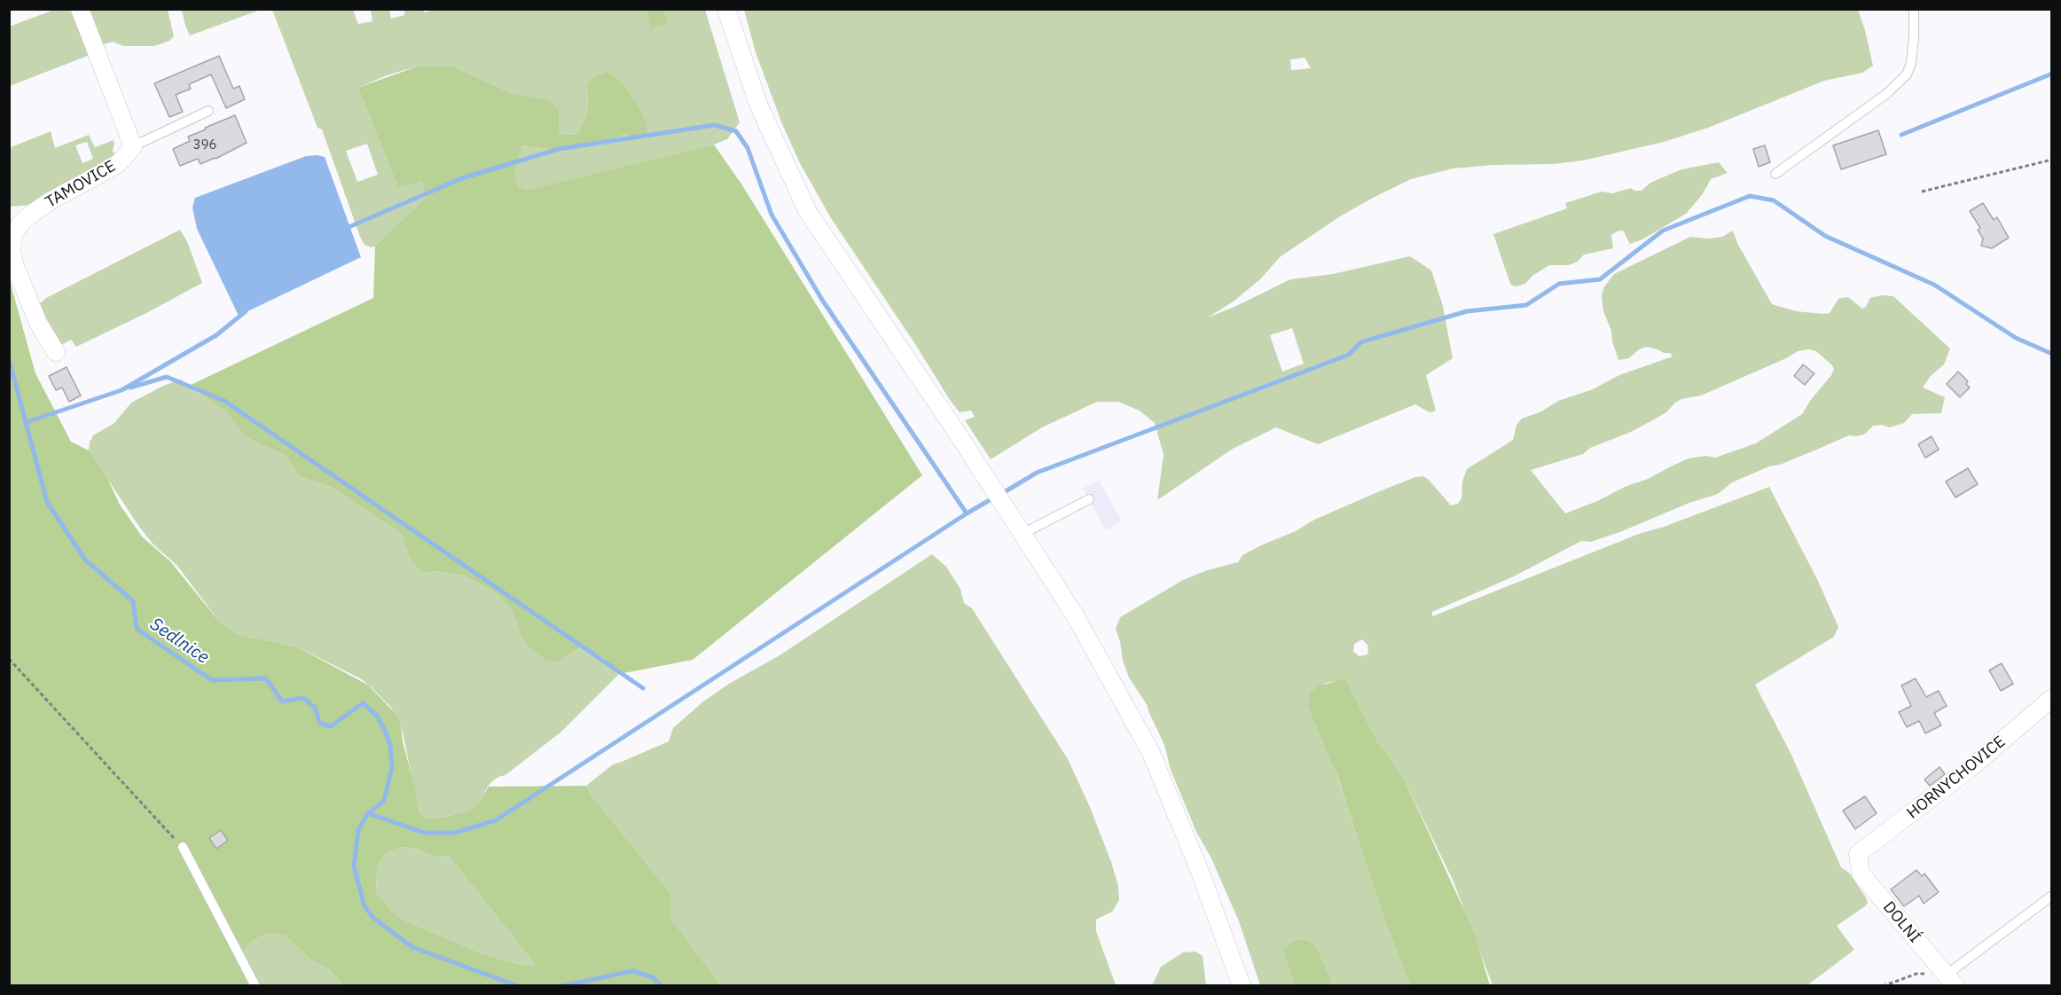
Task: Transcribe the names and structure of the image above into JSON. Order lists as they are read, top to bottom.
{
  "streets": {
    "street": ["TAMOVICE", "HORNYCHOVICE", "DOLNÍ"]
  },
  "crossings": [
    ["HORNYCHOVICE", "DOLNÍ"]
  ],
  "water": ["Sedlnice"],
  "house_numbers": ["396"]
}
